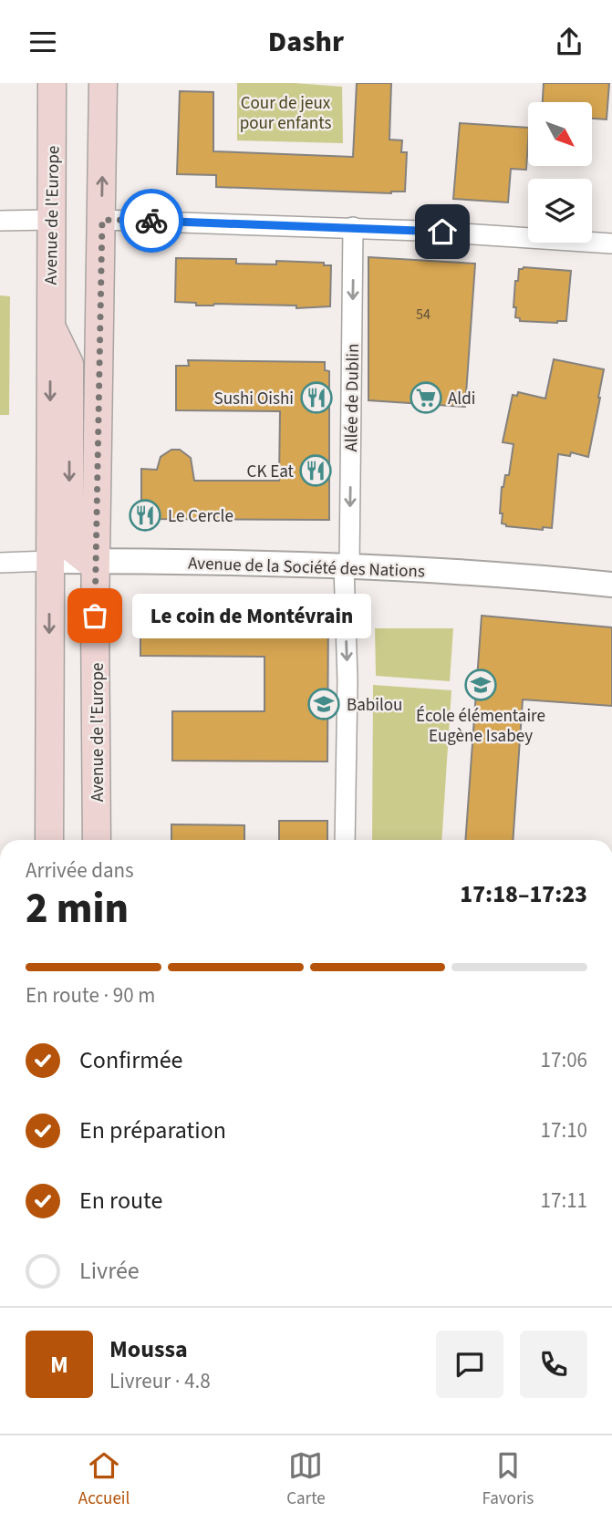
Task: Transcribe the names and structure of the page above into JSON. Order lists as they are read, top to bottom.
{
  "streets": {
    "main road": ["Avenue de l'Europe"],
    "street": ["Allée de Dublin", "Avenue de la Société des Nations"]
  },
  "crossings": [
    ["Avenue de l'Europe", "Avenue de la Société des Nations"],
    ["Allée de Dublin", "Avenue de la Société des Nations"]
  ],
  "one_way": ["Allée de Dublin"],
  "parks": ["Cour de jeux pour enfants"],
  "places": {
    "restaurant": ["Sushi Oishi", "CK Eat", "Le Cercle"],
    "supermarket": ["Aldi"],
    "other": ["Le coin de Montévrain"],
    "school or university": ["École élémentaire Eugène Isabey", "Babilou"]
  },
  "house_numbers": ["54"],
  "north": "bottom right",
  "page": {
    "header": "Dashr",
    "bubble": "Le coin de Montévrain",
    "heading": ["2 min", "Arrivée dans", "17:18–17:23"],
    "panel": ["Moussa", "Livreur · 4.8"],
    "bar": "En route · 90 m",
    "list": [
      ["Confirmée", "17:06"],
      ["En préparation", "17:10"],
      ["En route", "17:11"],
      "Livrée"
    ],
    "round": "M",
    "tabs": ["Accueil", "Carte", "Favoris"]
  }
}
